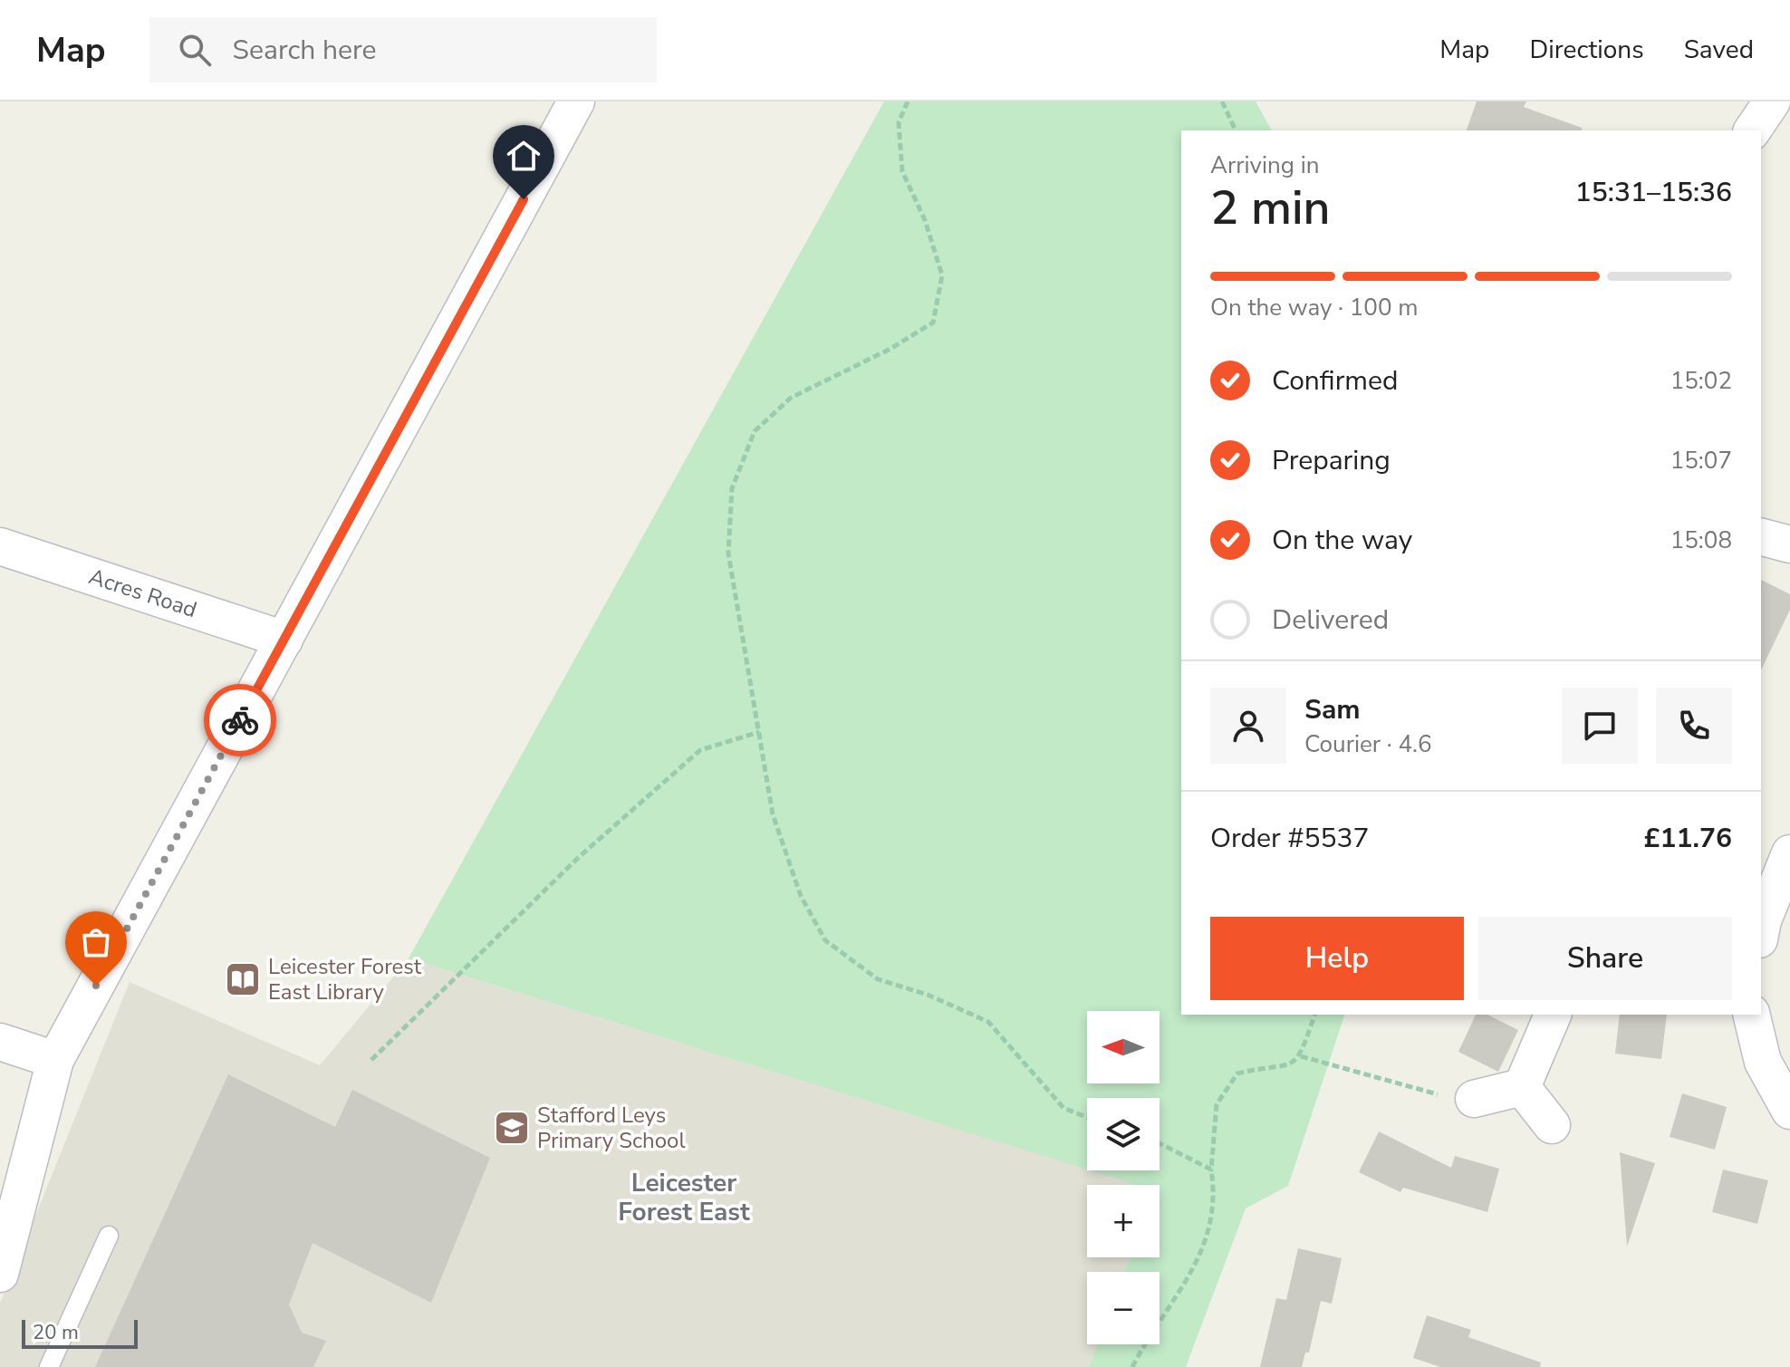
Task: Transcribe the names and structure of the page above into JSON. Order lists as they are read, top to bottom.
{
  "streets": {
    "street": ["Acres Road"]
  },
  "districts": ["Leicester Forest East"],
  "places": {
    "library": ["Leicester Forest East Library"],
    "school or university": ["Stafford Leys Primary School"]
  },
  "scale_bar": "20 m",
  "north": "left",
  "page": {
    "header": "Map",
    "search": "Search here",
    "nav": ["Map", "Directions", "Saved"],
    "heading": ["2 min", "Arriving in", "15:31–15:36"],
    "panel": [
      "Sam",
      "Courier · 4.6",
      "Order #5537",
      "£11.76"
    ],
    "bar": "On the way · 100 m",
    "list": [
      ["Confirmed", "15:02"],
      ["Preparing", "15:07"],
      ["On the way", "15:08"],
      "Delivered"
    ],
    "buttons": ["Help", "Share"],
    "map_buttons": ["+", "−"],
    "scale": "20 m"
  }
}
